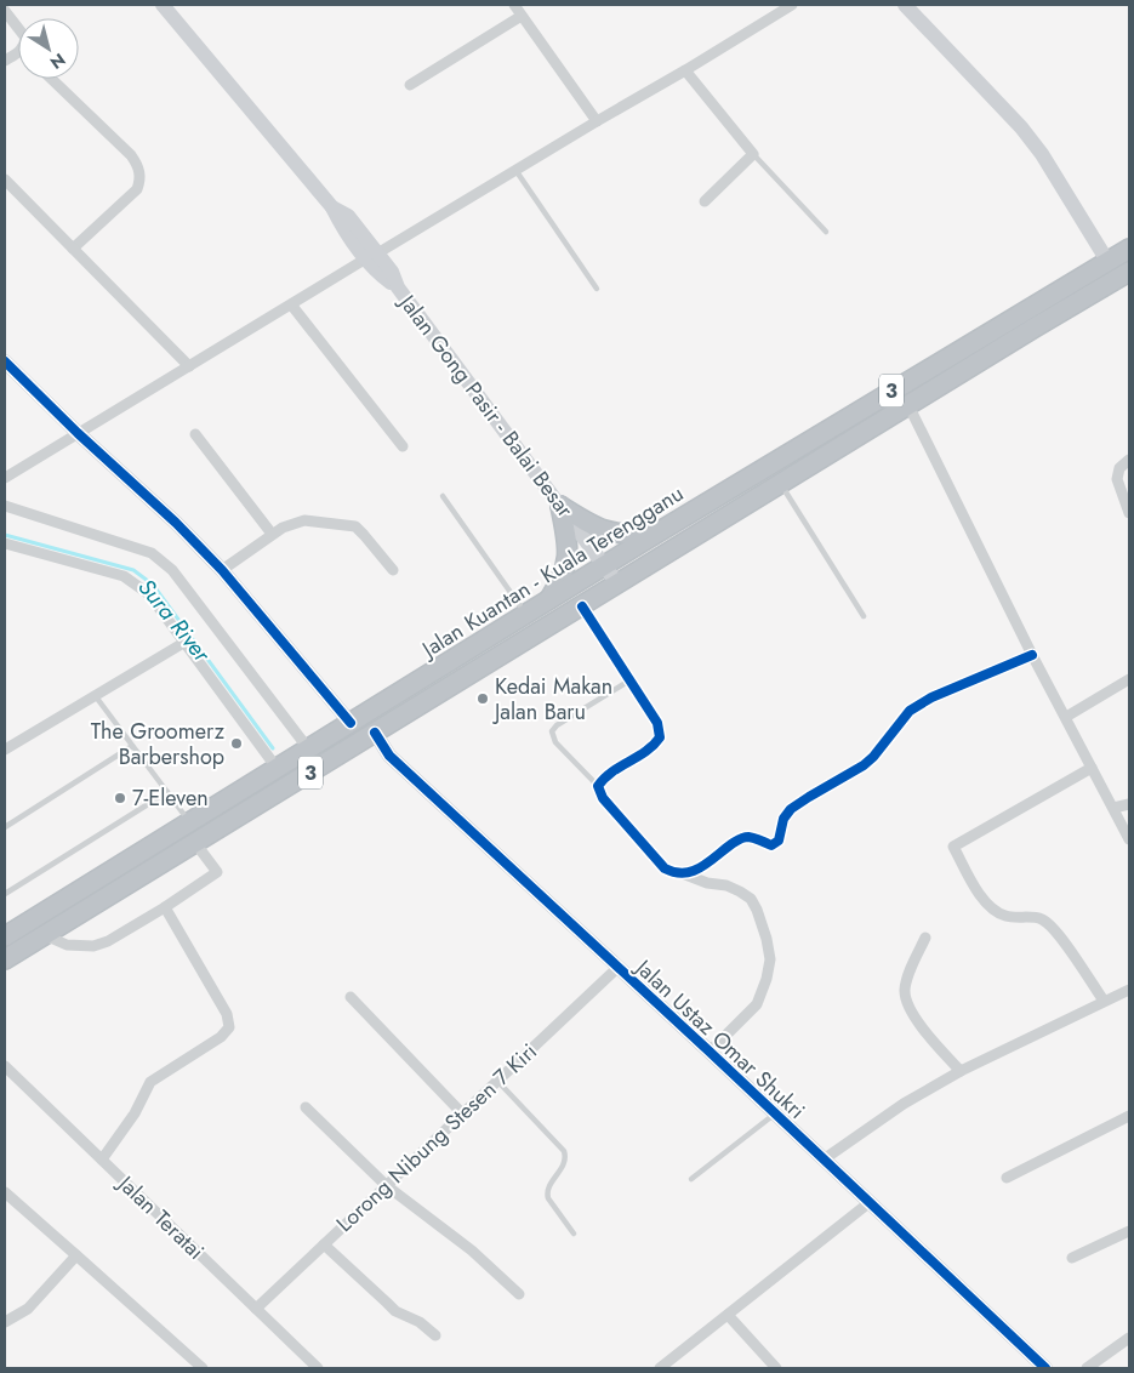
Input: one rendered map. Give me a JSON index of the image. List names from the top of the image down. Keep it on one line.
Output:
{"streets":{"highway":["3","Jalan Kuantan - Kuala Terengganu"],"street":["Jalan Gong Pasir - Balai Besar","Jalan Ustaz Omar Shukri","Lorong Nibung Stesen 7 Kiri","Jalan Teratai"]},"crossings":[["Jalan Gong Pasir - Balai Besar","Jalan Kuantan - Kuala Terengganu"],["Jalan Kuantan - Kuala Terengganu","Jalan Ustaz Omar Shukri"],["Jalan Ustaz Omar Shukri","Lorong Nibung Stesen 7 Kiri"],["Lorong Nibung Stesen 7 Kiri","Jalan Teratai"]],"water":["Sura River"],"places":["Kedai Makan Jalan Baru","The Groomerz Barbershop","7-Eleven"],"north":"bottom right"}
